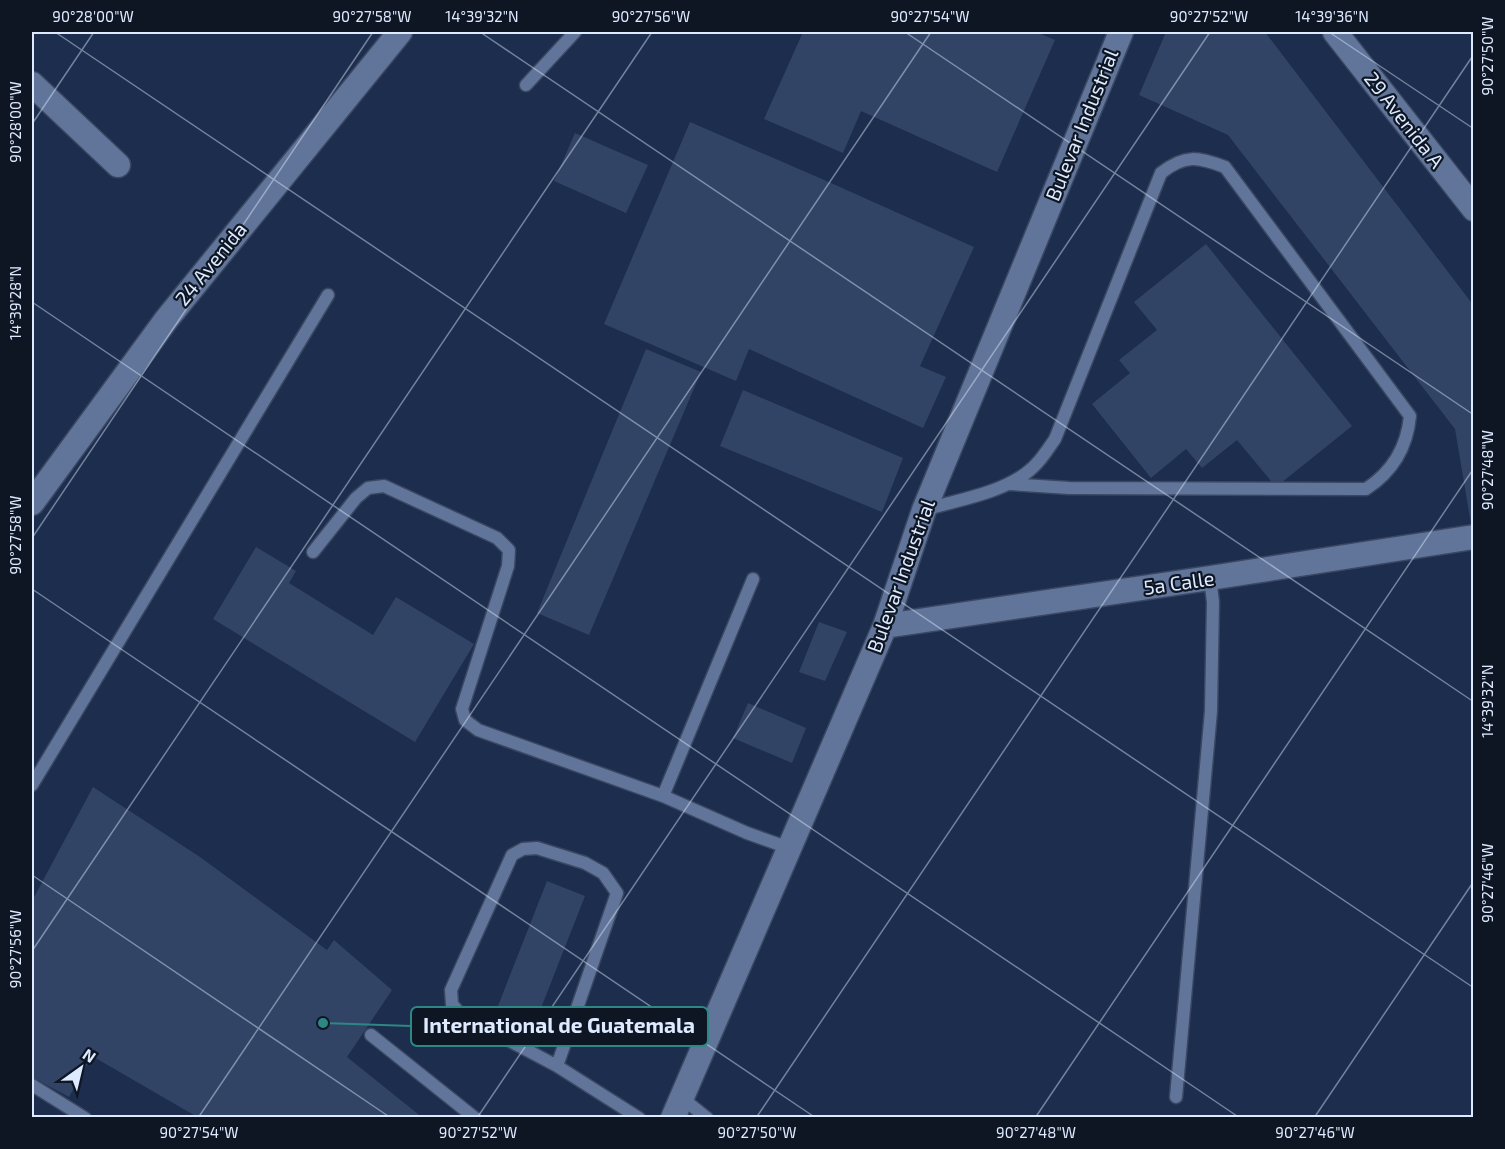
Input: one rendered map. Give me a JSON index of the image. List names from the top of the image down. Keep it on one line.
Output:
{"streets":{"street":["29 Avenida A","Bulevar Industrial","24 Avenida","5a Calle"]},"crossings":[["Bulevar Industrial","5a Calle"]],"places":["International de Guatemala"],"north":"top right","coordinates":["90°28'00\"W","90°27'58\"W","14°39'32\"N","90°27'56\"W","90°27'54\"W","90°27'52\"W","14°39'36\"N","90°27'50\"W","14°39'28\"N","90°27'48\"W","90°27'46\"W"]}
